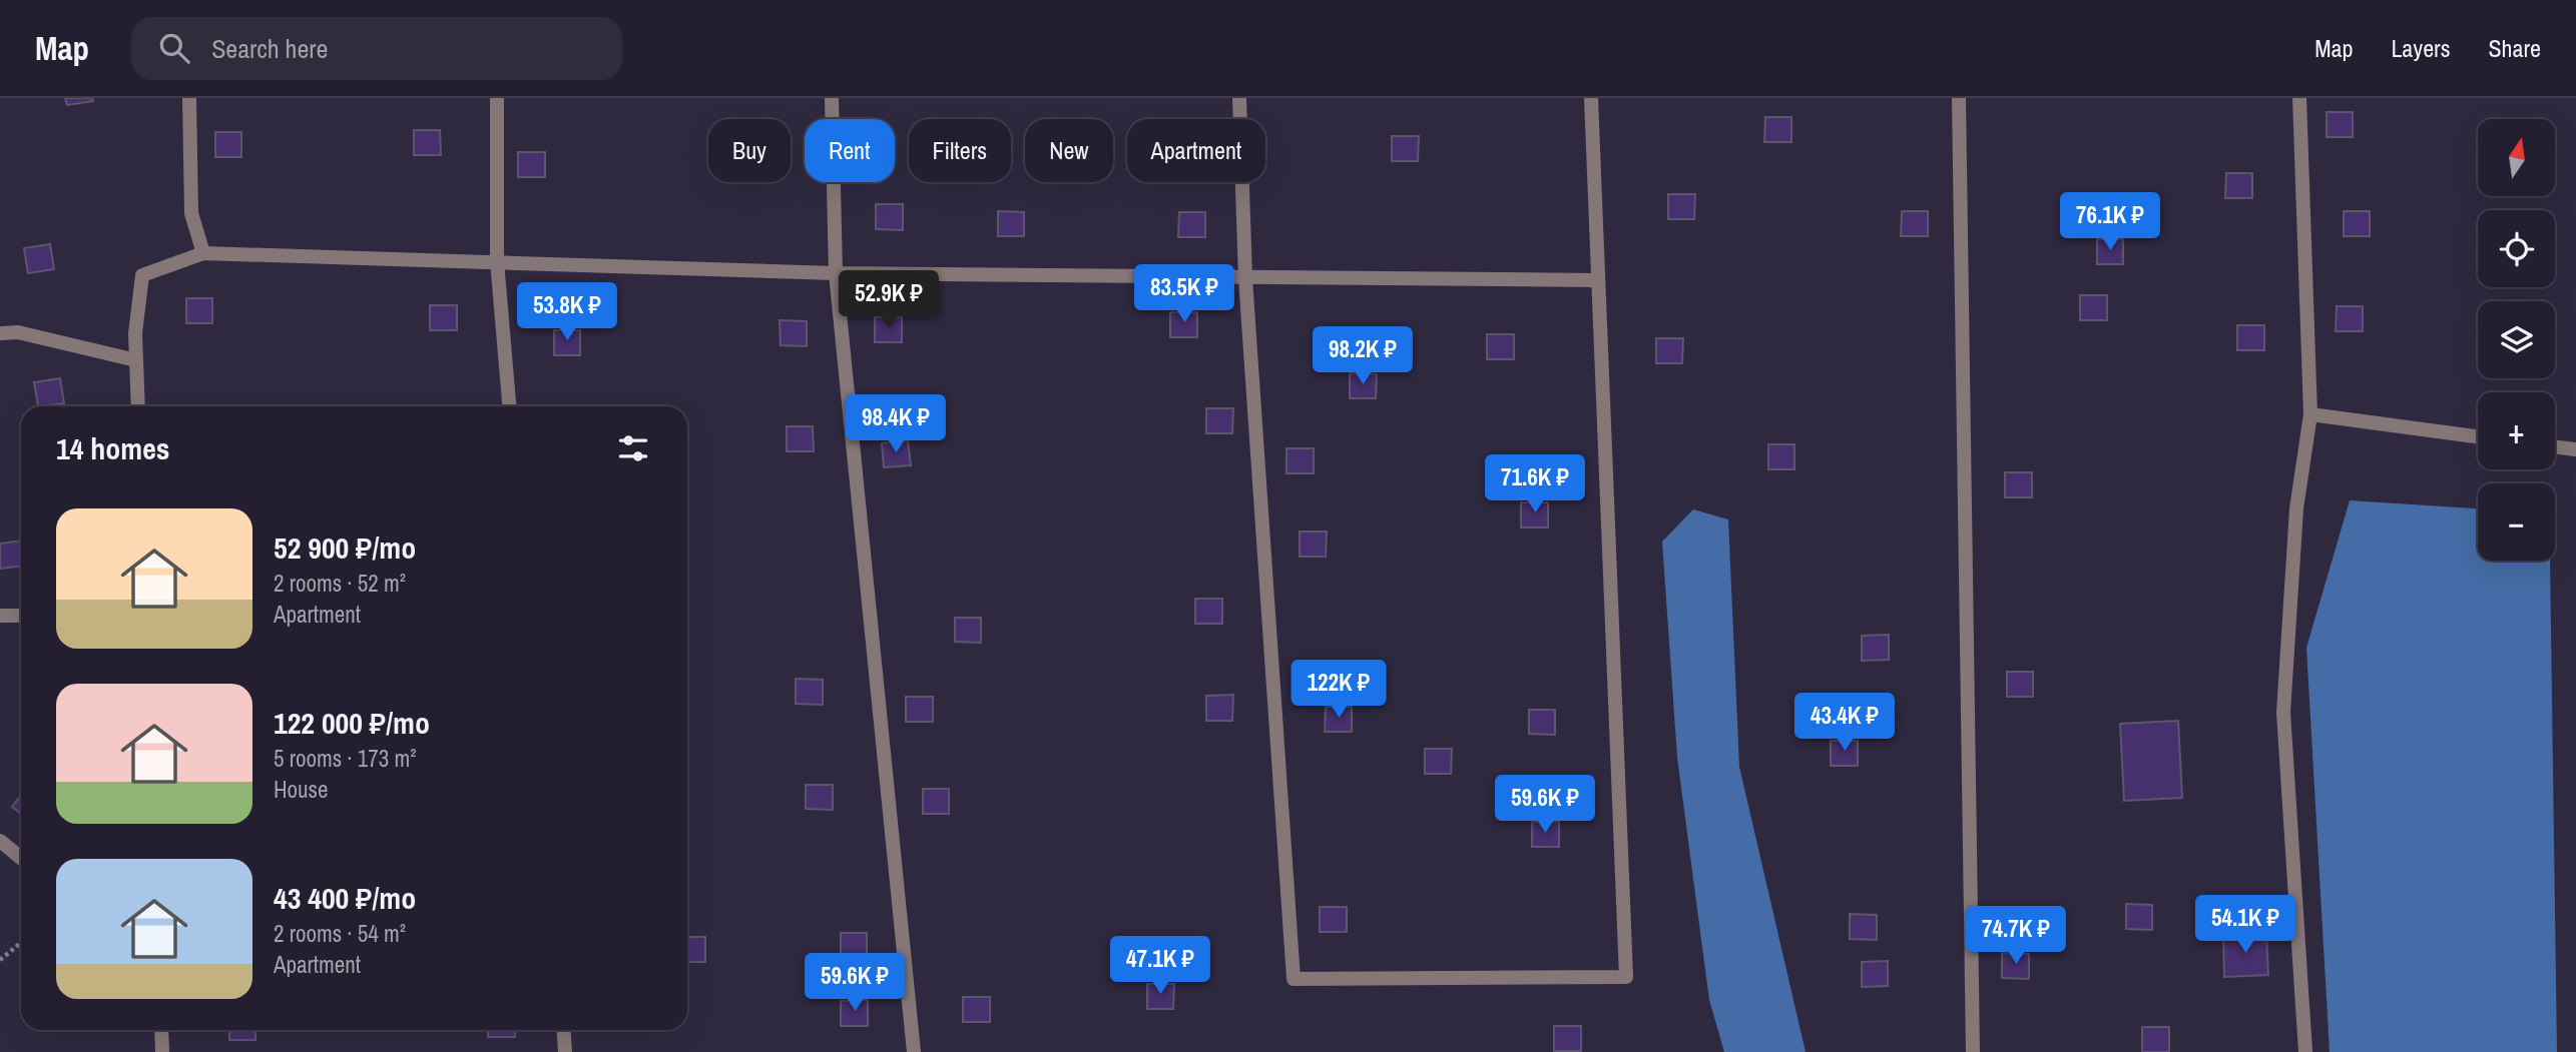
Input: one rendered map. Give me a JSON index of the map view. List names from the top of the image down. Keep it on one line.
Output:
{"north":"top","page":{"header":"Map","search":"Search here","nav":["Map","Layers","Share"],"map_buttons":["+","−"],"chip":["Buy","Rent","Filters","New","Apartment"],"price":["76.1K ₽","83.5K ₽","52.9K ₽","53.8K ₽","98.2K ₽","98.4K ₽","71.6K ₽","122K ₽","43.4K ₽","59.6K ₽","54.1K ₽","74.7K ₽","47.1K ₽","59.6K ₽"],"heading":"14 homes","list":[{"name":"52 900 ₽/mo","note":"2 rooms · 52 m² · Apartment"},{"name":"122 000 ₽/mo","note":"5 rooms · 173 m² · House"},{"name":"43 400 ₽/mo","note":"2 rooms · 54 m² · Apartment"}]}}
